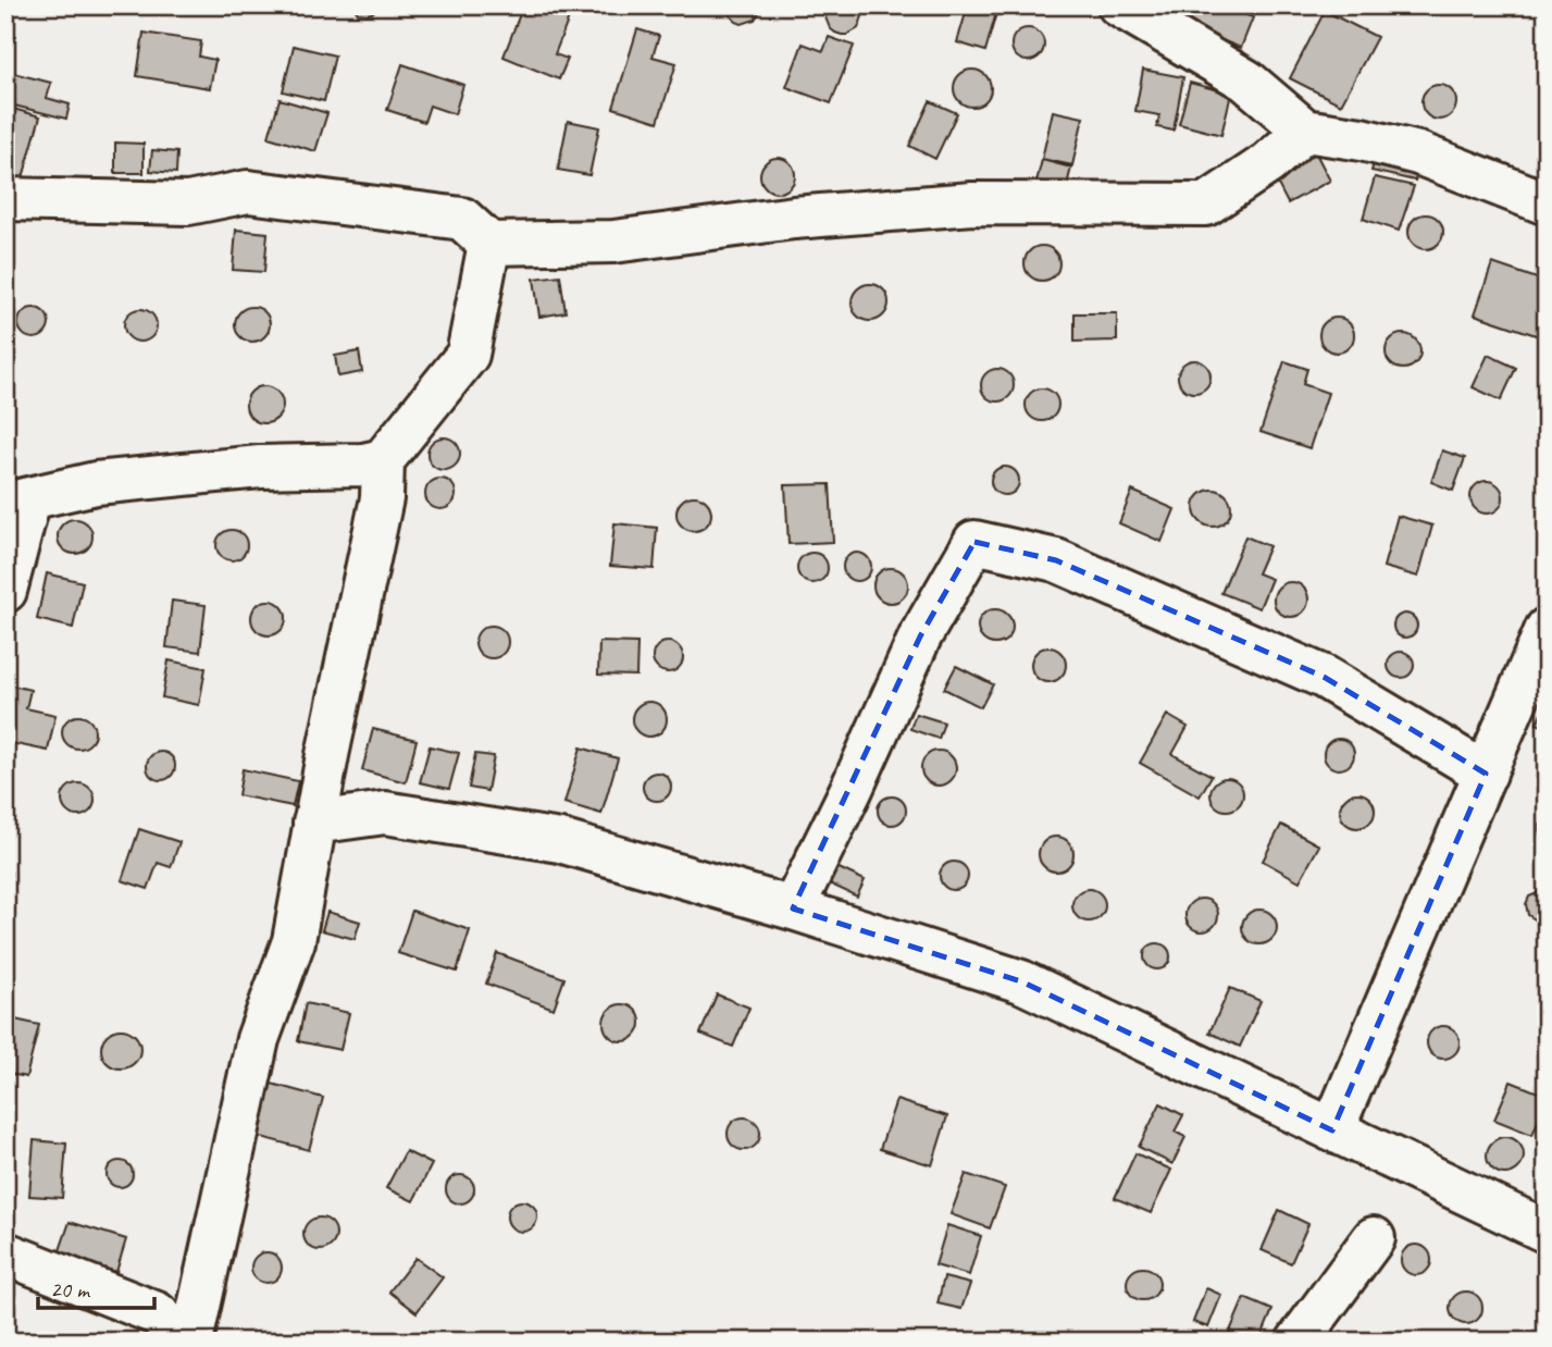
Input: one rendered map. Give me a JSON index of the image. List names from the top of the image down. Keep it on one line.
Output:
{"scale_bar":"20 m"}
